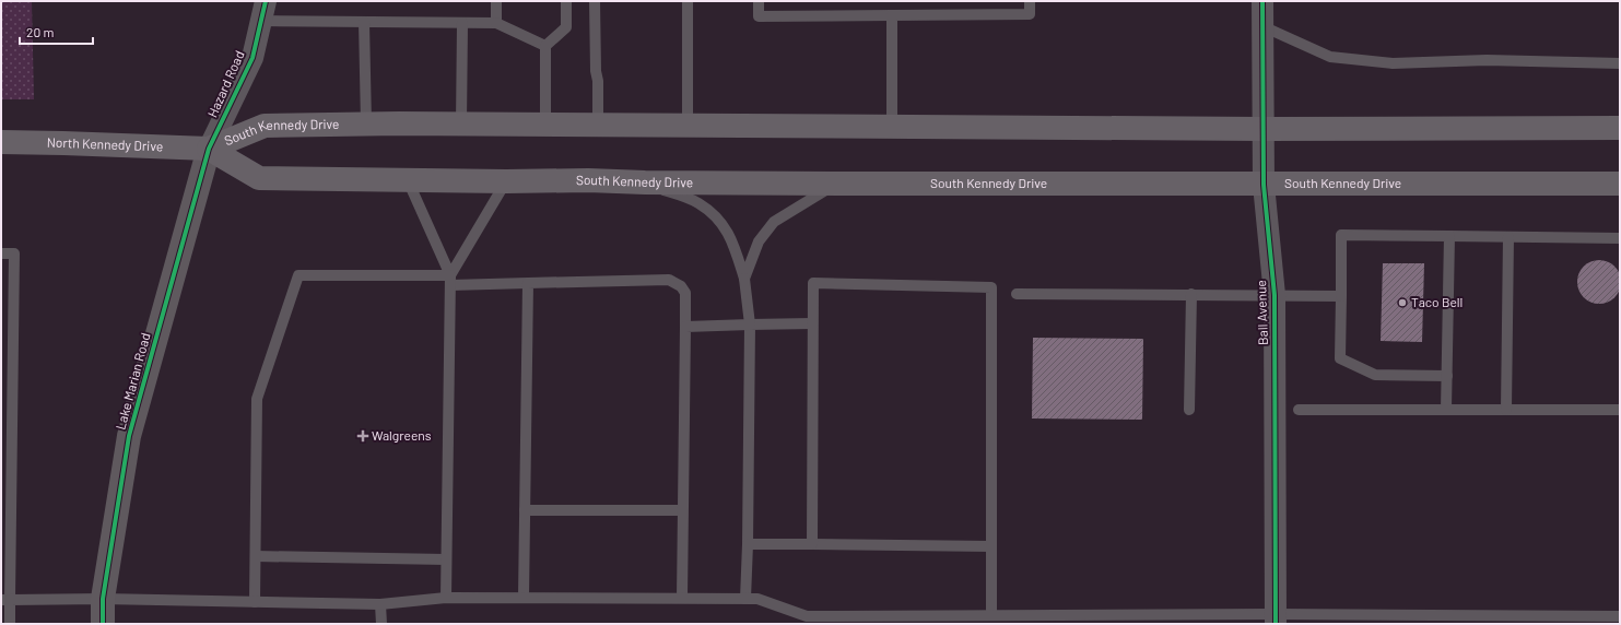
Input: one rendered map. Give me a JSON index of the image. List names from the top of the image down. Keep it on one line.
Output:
{"streets":{"main road":["South Kennedy Drive","North Kennedy Drive"],"street":["Hazard Road","Ball Avenue","Lake Marian Road"]},"crossings":[["Hazard Road","South Kennedy Drive"],["Hazard Road","North Kennedy Drive"],["Hazard Road","Lake Marian Road"],["South Kennedy Drive","North Kennedy Drive"],["South Kennedy Drive","Ball Avenue"],["South Kennedy Drive","Lake Marian Road"],["North Kennedy Drive","Lake Marian Road"]],"places":{"other":["Taco Bell"],"health":["Walgreens"]},"scale_bar":"20 m"}
